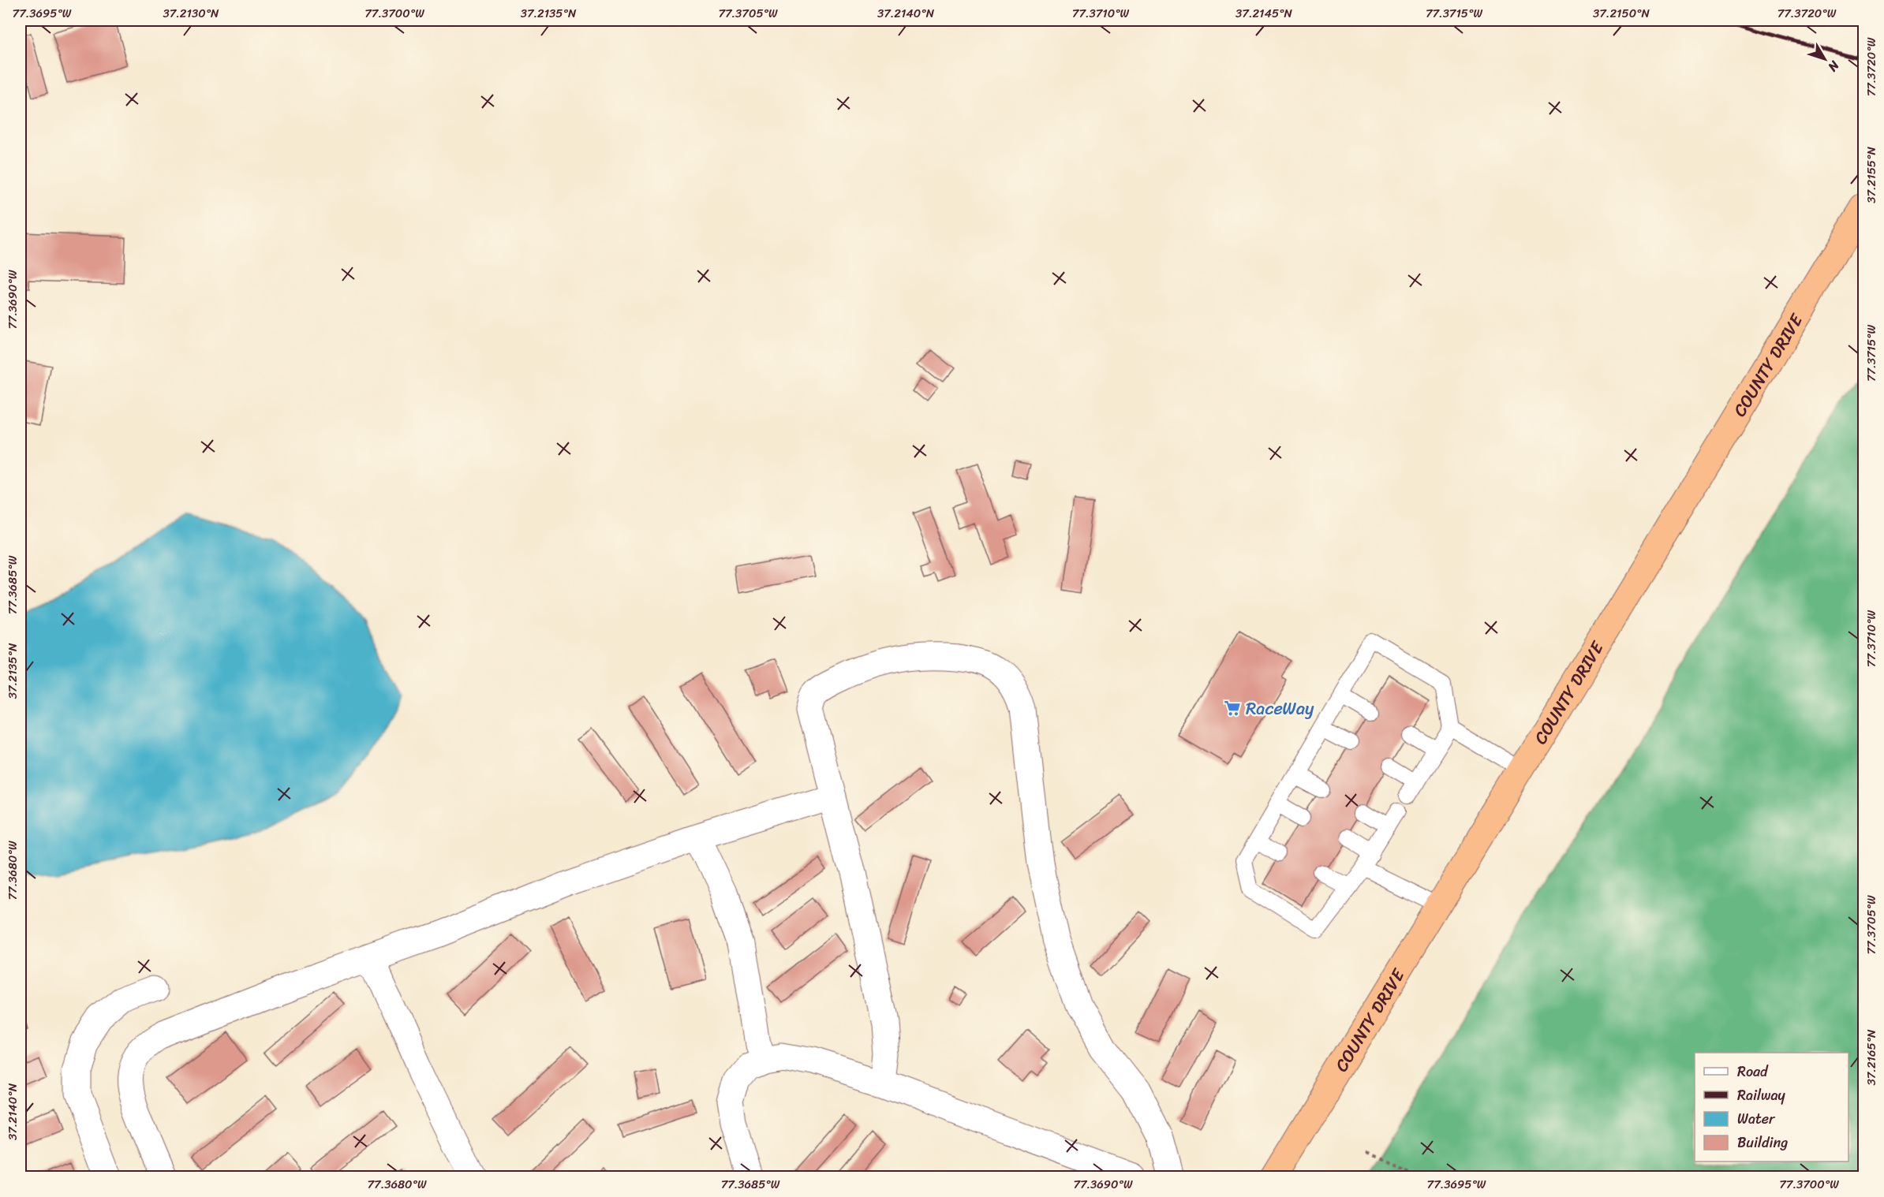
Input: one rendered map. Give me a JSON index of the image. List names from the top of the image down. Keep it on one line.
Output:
{"streets":{"highway":["COUNTY DRIVE"]},"places":{"supermarket":["RaceWay"]},"legend":["Road","Railway","Water","Building"],"north":"bottom right","coordinates":["77.3695°W","37.2130°N","77.3700°W","37.2135°N","77.3705°W","37.2140°N","77.3710°W","37.2145°N","77.3715°W","37.2150°N","77.3720°W","37.2155°N","77.3690°W","77.3685°W","77.3680°W","37.2165°N"]}
